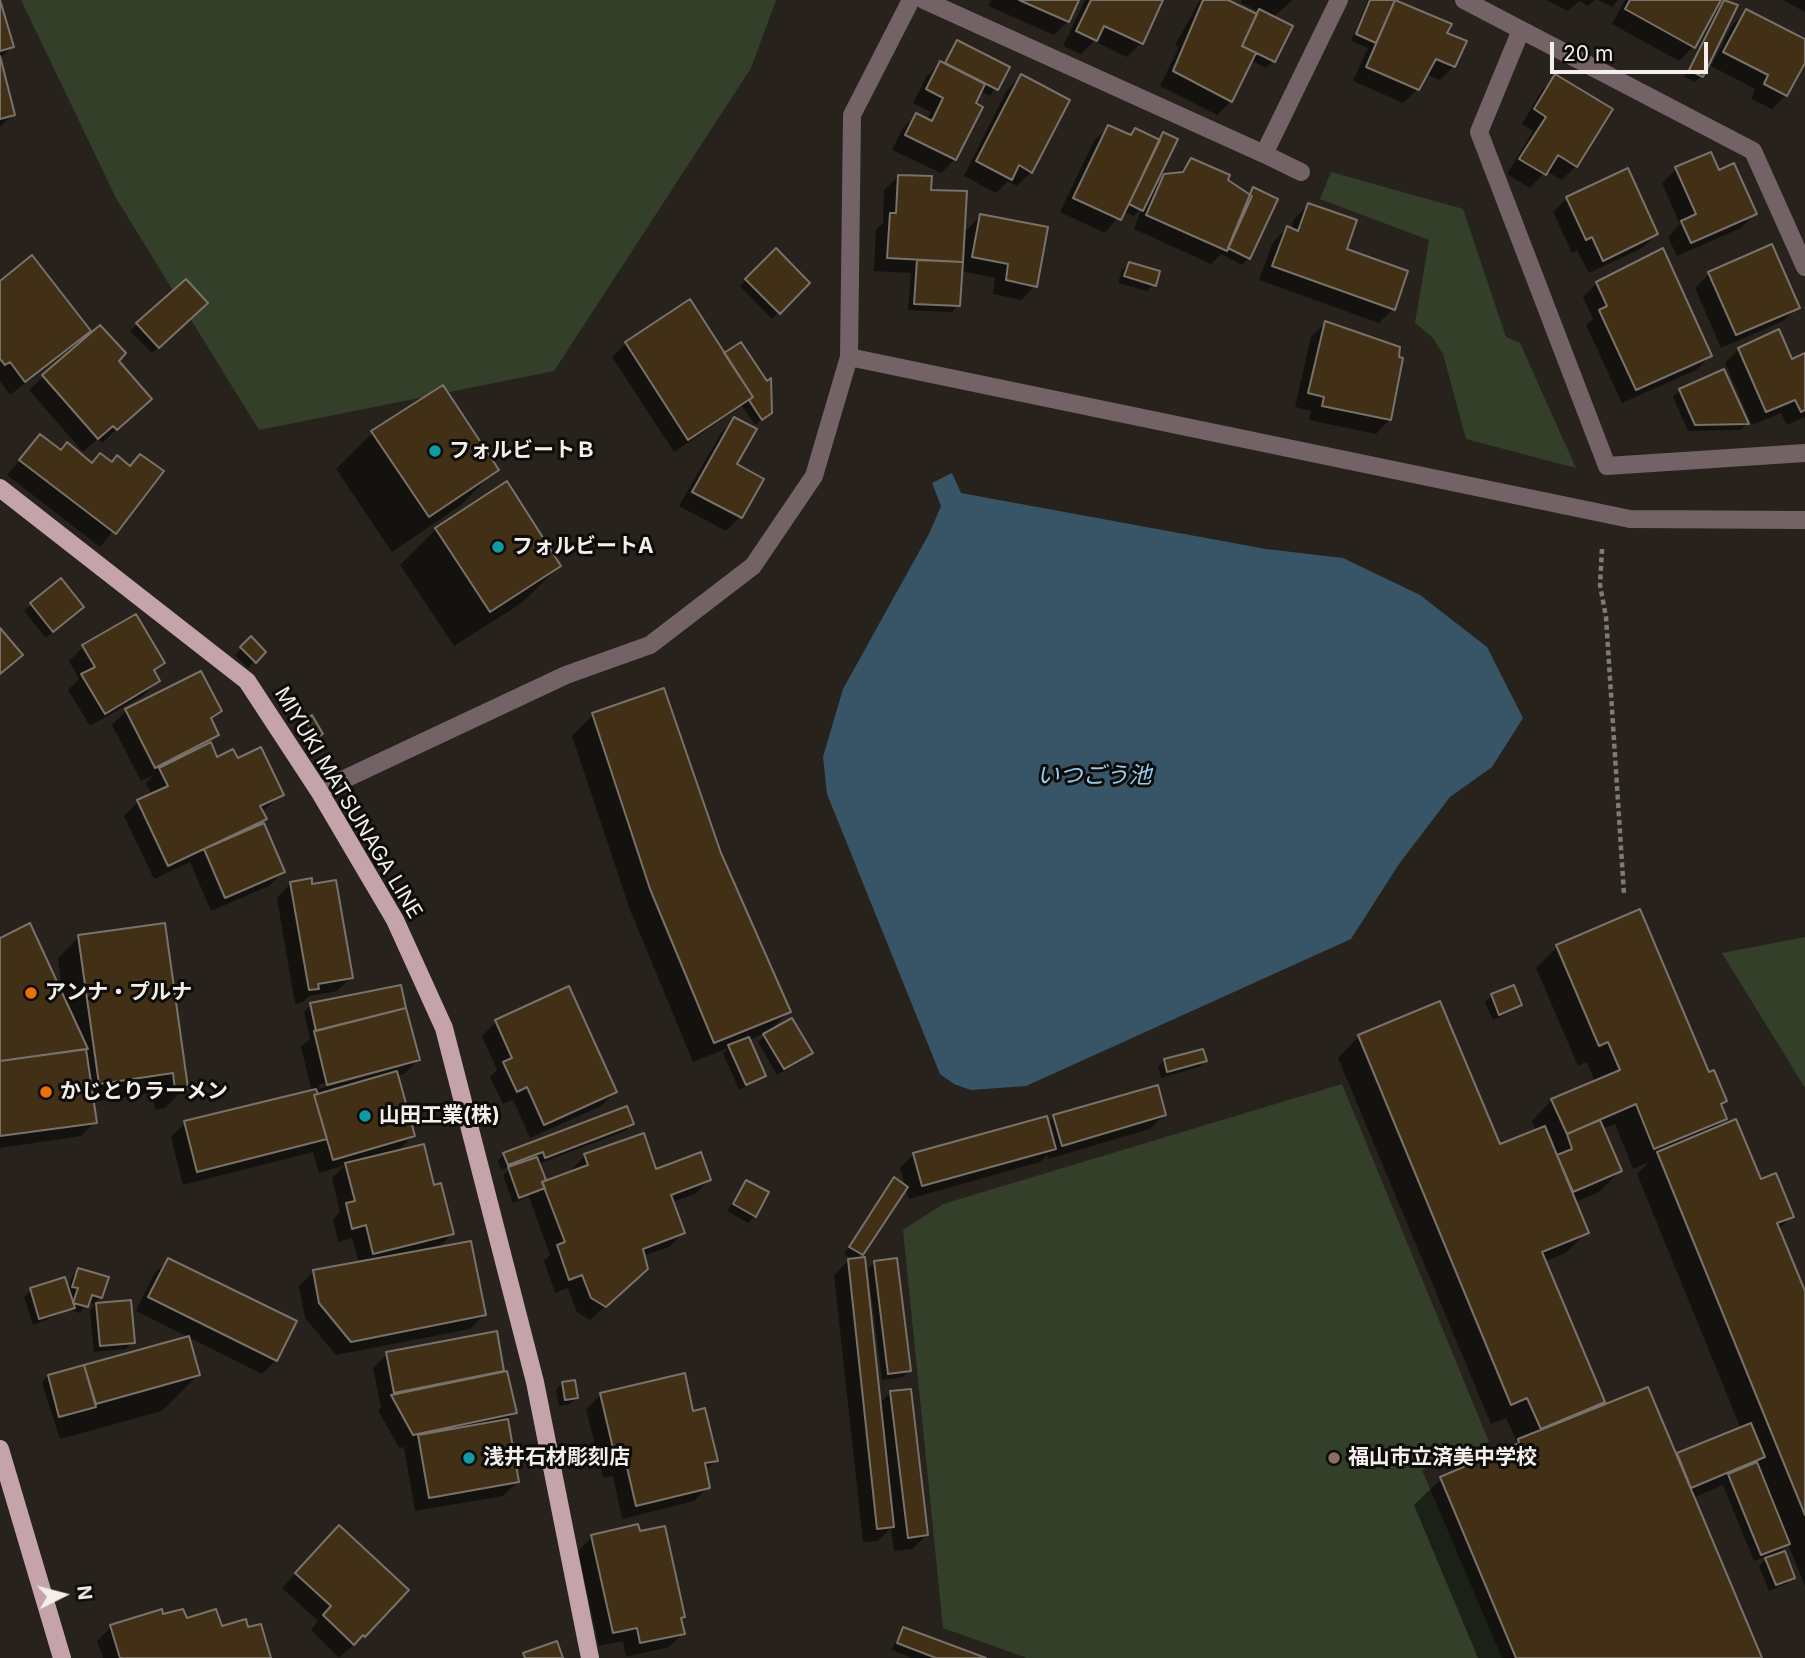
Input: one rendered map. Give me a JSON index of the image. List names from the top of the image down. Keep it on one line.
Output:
{"streets":{"main road":["MIYUKI MATSUNAGA LINE"]},"water":["いつごう池"],"places":["フォルビートＢ","フォルビートA","アンナ・プルナ","かじとりラーメン","山田工業(株)","浅井石材彫刻店","福山市立済美中学校"],"scale_bar":"20 m","north":"right"}
